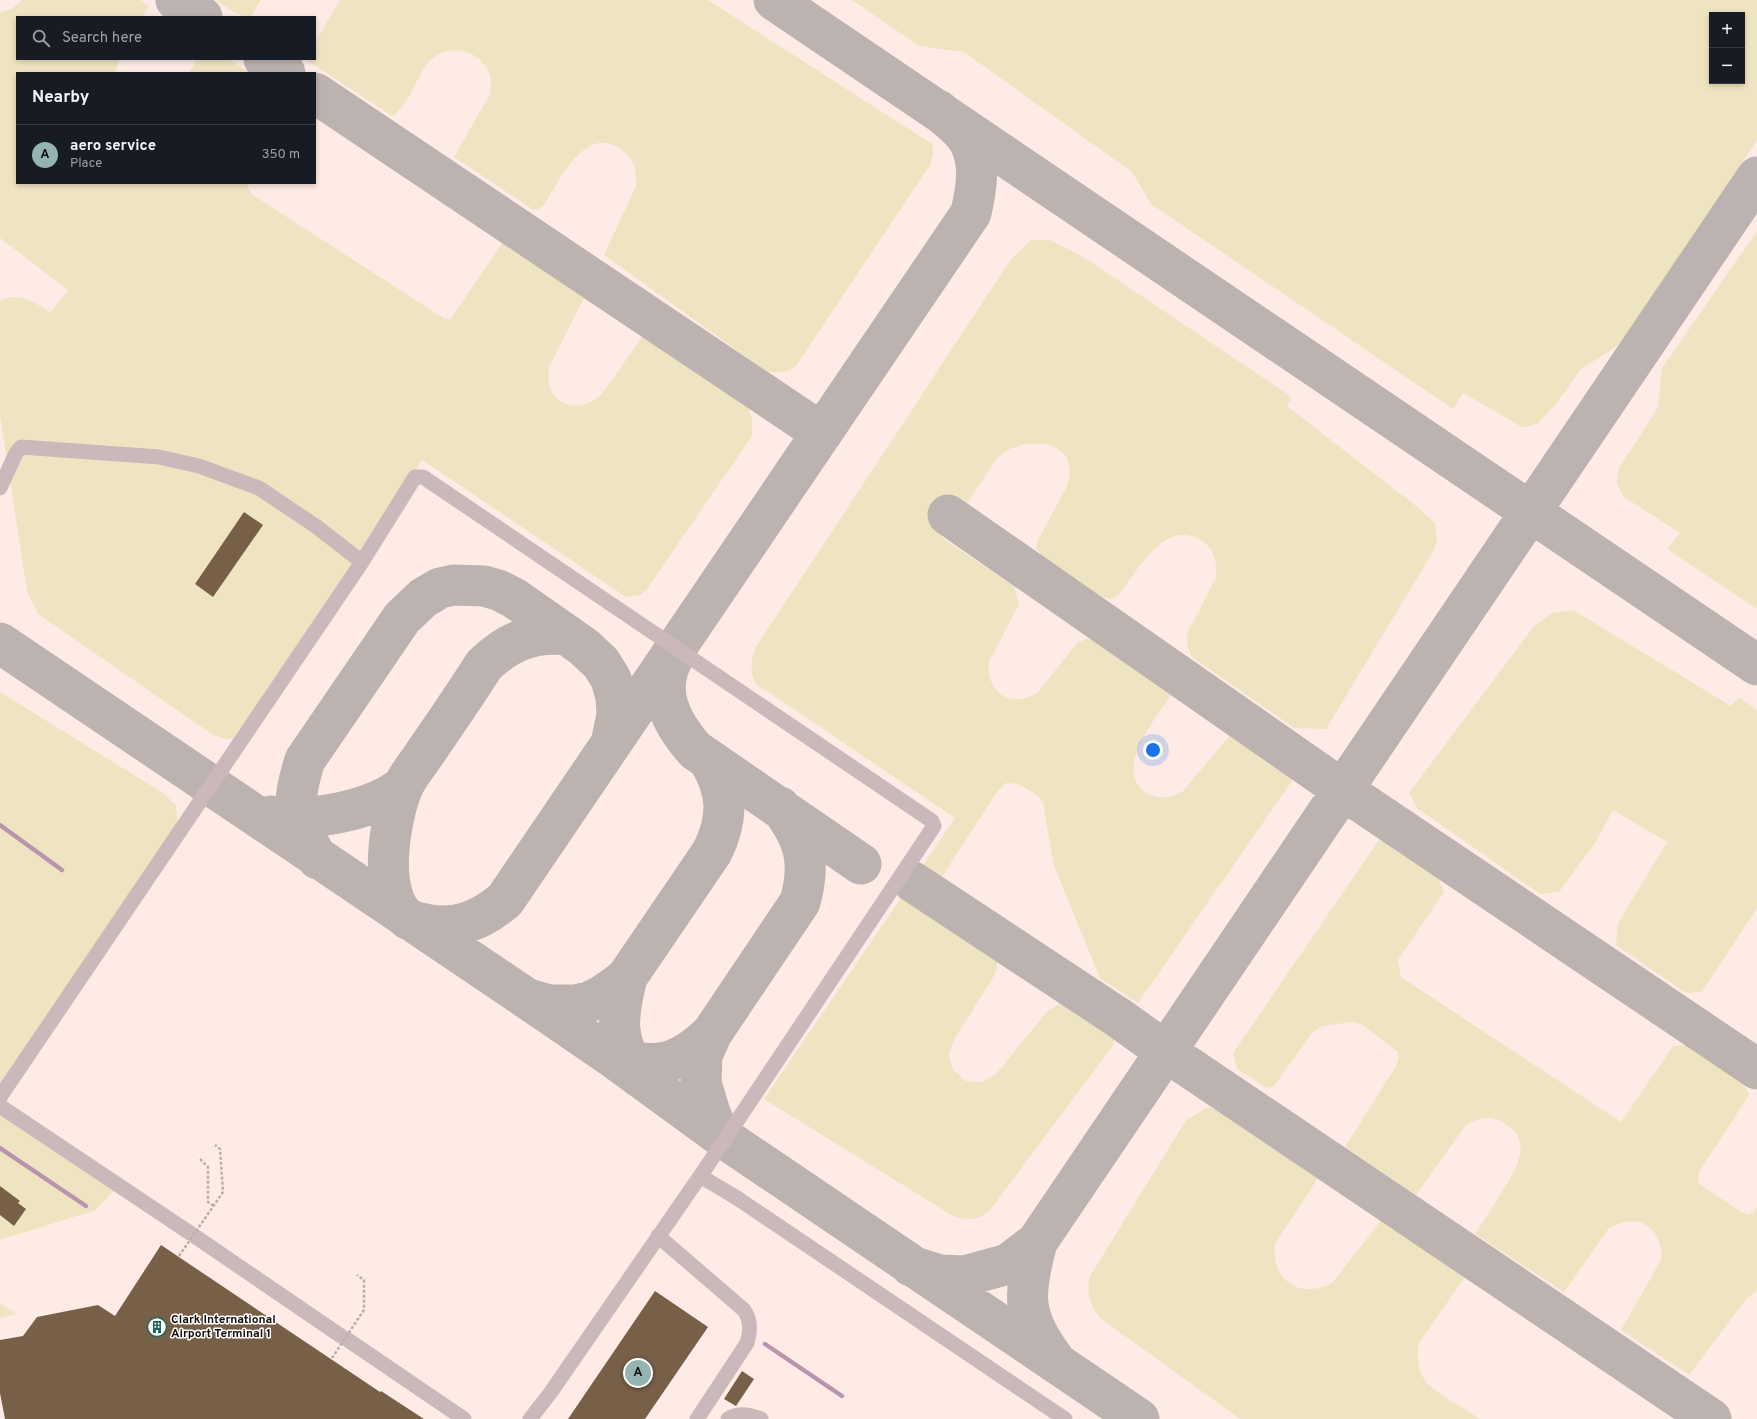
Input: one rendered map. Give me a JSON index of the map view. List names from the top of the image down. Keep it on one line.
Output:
{"places":{"building":["Clark International Airport Terminal 1"]},"page":{"map_buttons":["+","−"],"search":"Search here","heading":"Nearby","list":[{"mark":"A","name":"aero service","note":"Place","value":"350 m"}],"pins":"A"}}
